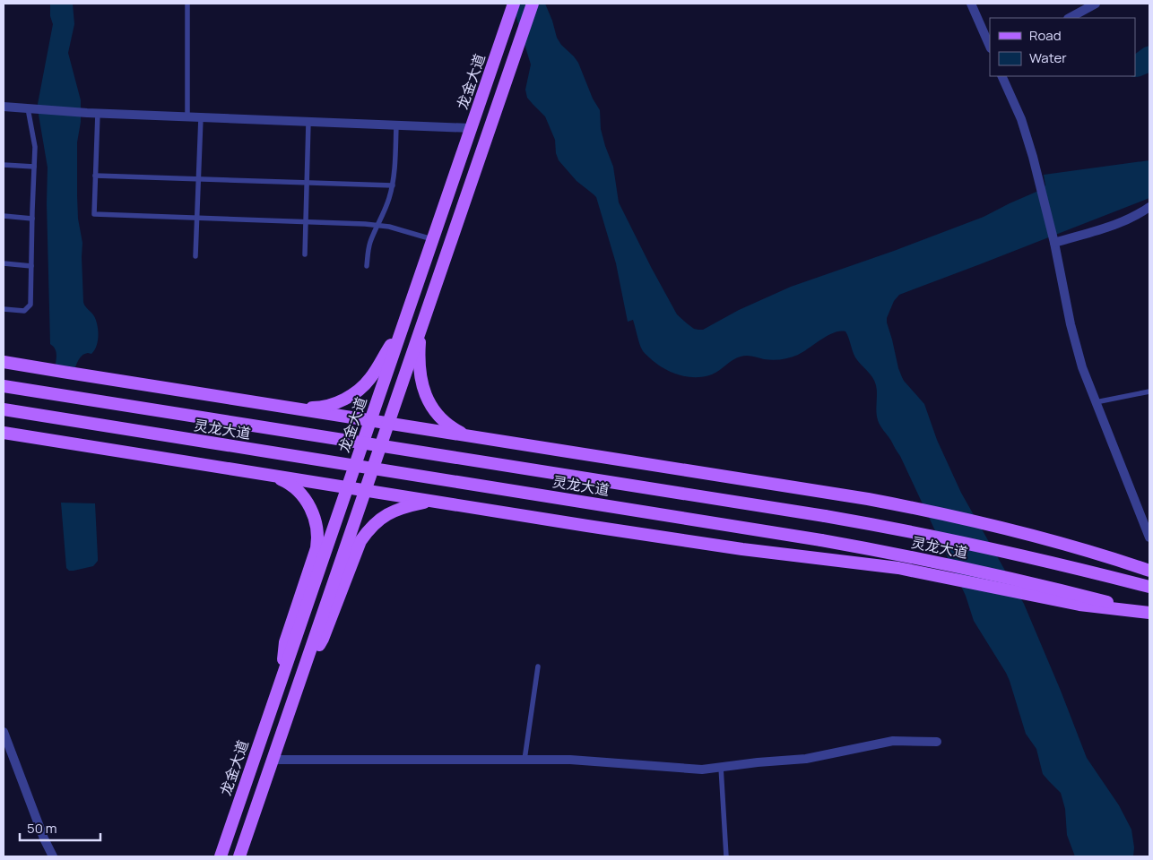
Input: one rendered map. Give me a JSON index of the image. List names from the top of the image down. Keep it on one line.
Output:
{"streets":{"main road":["龙金大道","灵龙大道"]},"legend":["Road","Water"],"scale_bar":"50 m"}
